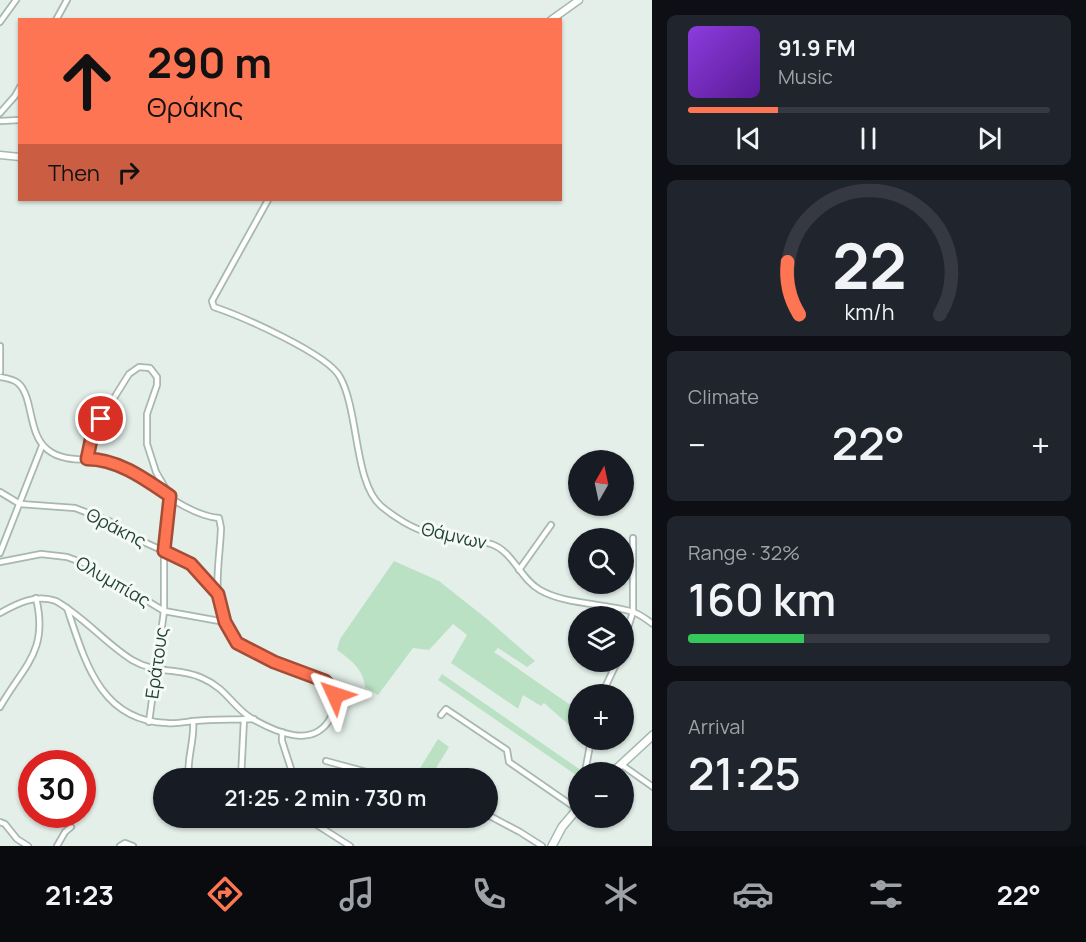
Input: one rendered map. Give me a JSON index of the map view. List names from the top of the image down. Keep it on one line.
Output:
{"streets":{"street":["Θράκης","Θάμνων","Ολυμπίας","Εράτους"]},"crossings":[["Θράκης","Εράτους"],["Ολυμπίας","Εράτους"]],"north":"top","page":{"turn":["290 m","Θράκης"],"song":["91.9 FM","Music"],"then":"Then","tile":["Climate",["Range · 32%","160 km"],["Arrival","21:25"]],"heat":["−","22°","+"],"map_buttons":["+","−"],"limit":"30","trip":"21:25 · 2 min · 730 m","tabs":["21:23","22°"],"gauge":["22","km/h"]}}
